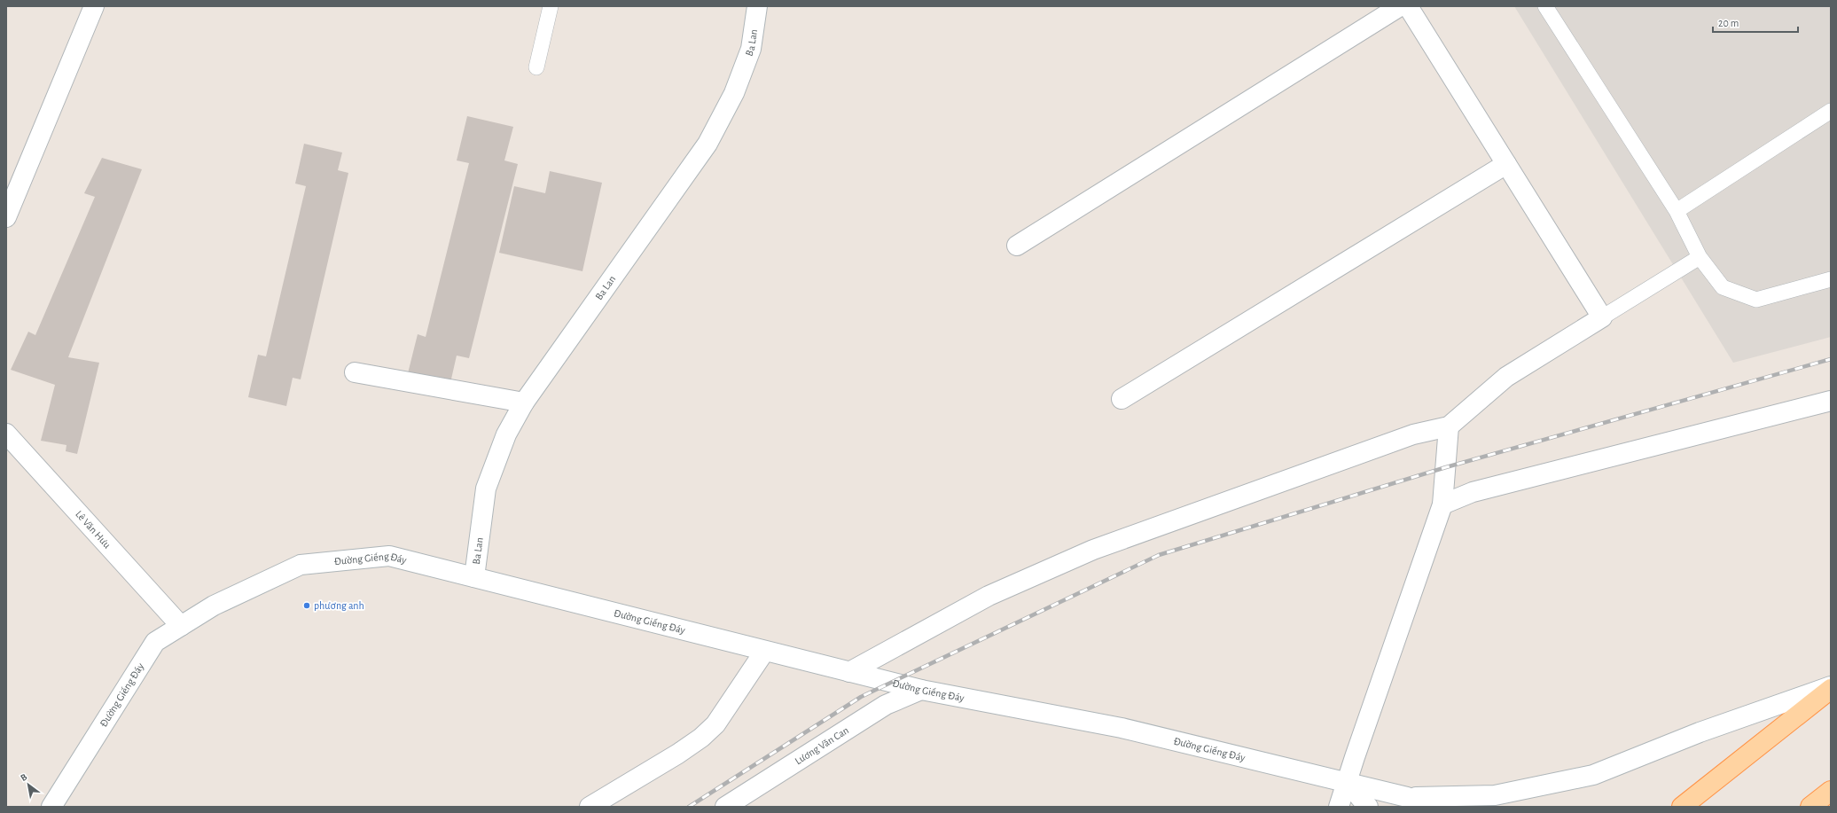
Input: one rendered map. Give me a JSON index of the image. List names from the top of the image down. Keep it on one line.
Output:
{"streets":{"street":["Ba Lan","Lê Văn Hưu","Đường Giếng Đáy","Lương Văn Can"]},"crossings":[["Ba Lan","Đường Giếng Đáy"],["Lê Văn Hưu","Đường Giếng Đáy"],["Đường Giếng Đáy","Lương Văn Can"]],"places":["phương anh"],"scale_bar":"20 m","north":"top left"}
